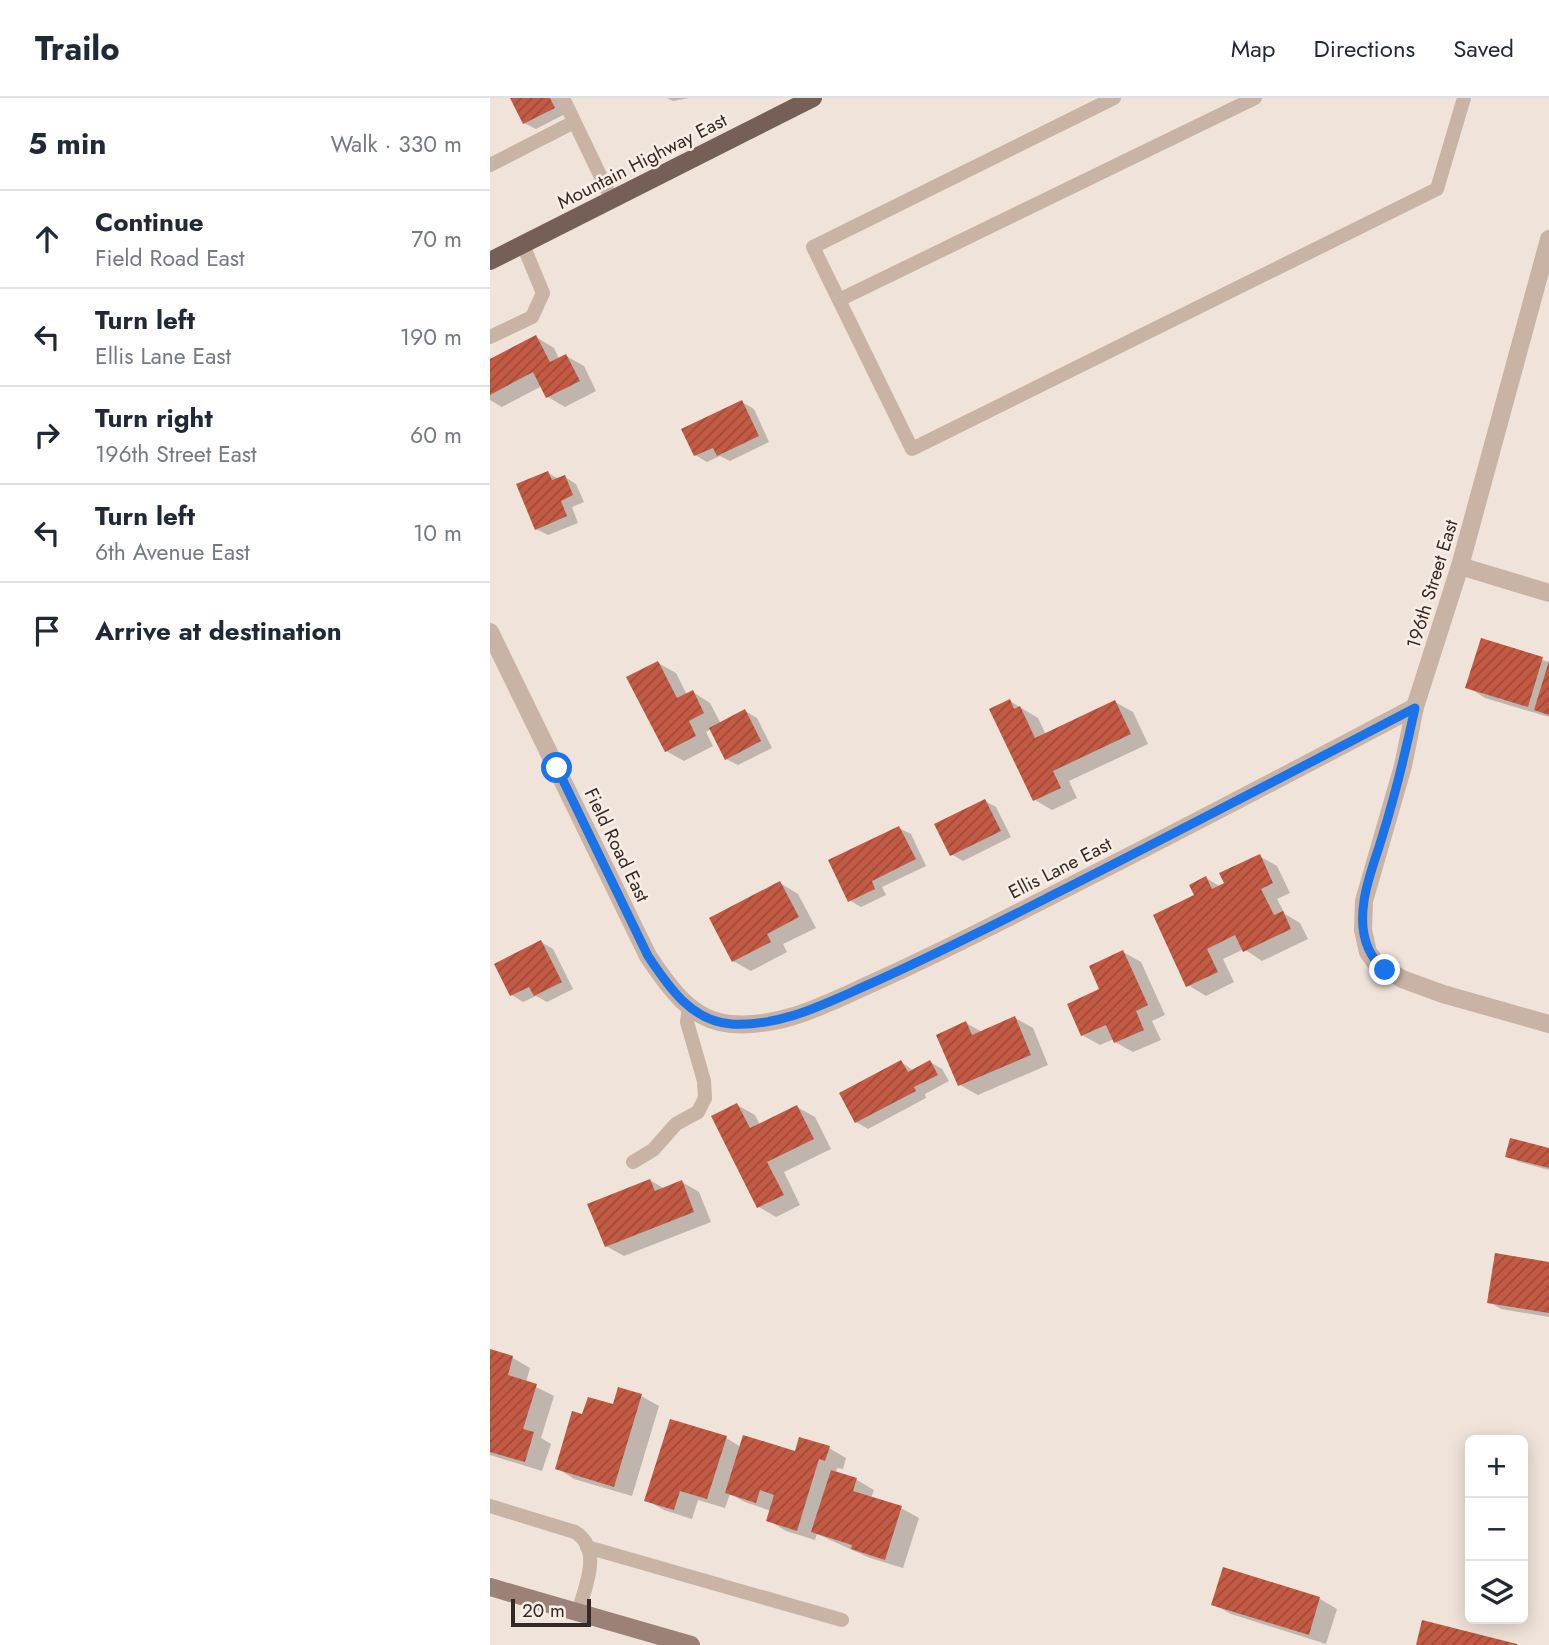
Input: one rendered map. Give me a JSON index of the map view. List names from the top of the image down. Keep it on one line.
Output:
{"streets":{"main road":["Mountain Highway East"],"street":["196th Street East","Field Road East","Ellis Lane East"]},"crossings":[["196th Street East","Ellis Lane East"],["Field Road East","Ellis Lane East"]],"scale_bar":"20 m","page":{"header":"Trailo","nav":["Map","Directions","Saved"],"heading":["5 min","Walk · 330 m"],"list":[["Continue","Field Road East","70 m"],["Turn left","Ellis Lane East","190 m"],["Turn right","196th Street East","60 m"],["Turn left","6th Avenue East","10 m"],"Arrive at destination"],"map_buttons":["+","−"],"scale":"20 m"}}
